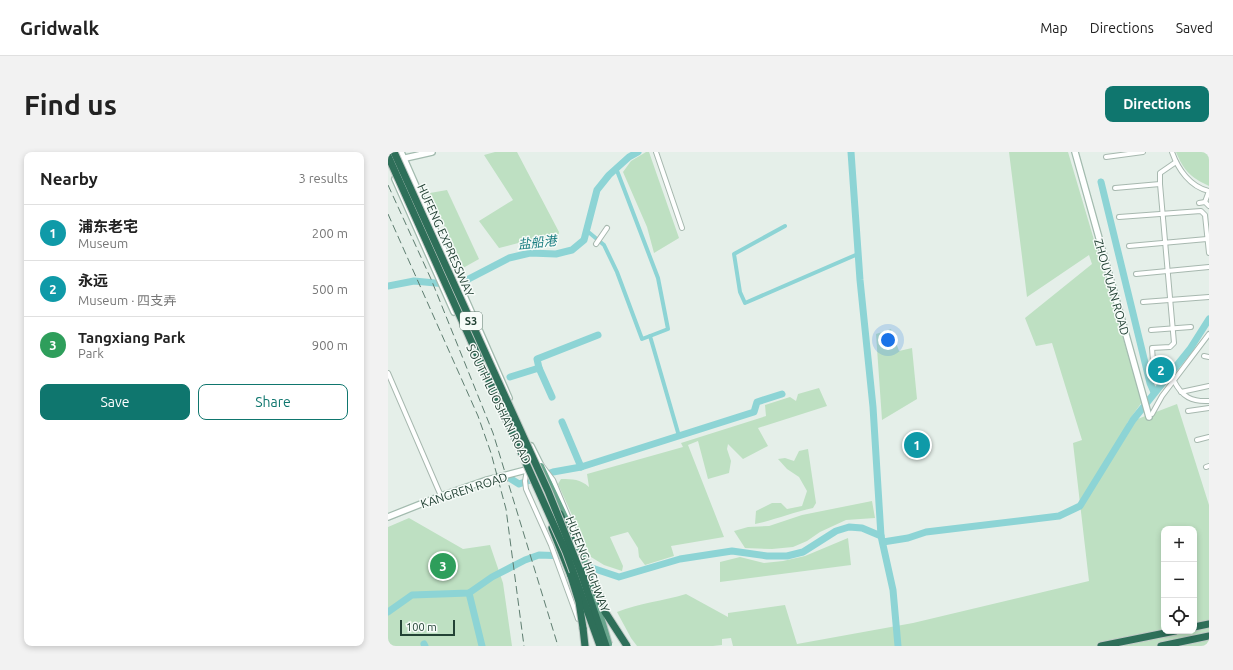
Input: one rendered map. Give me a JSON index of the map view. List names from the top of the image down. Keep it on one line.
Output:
{"streets":{"highway":["HUFENG EXPRESSWAY","S3","HUFENG HIGHWAY"],"main road":["ZHOUYUAN ROAD","SOUTH LUOSHAN ROAD","KANGREN ROAD"]},"crossings":[["HUFENG EXPRESSWAY","HUFENG HIGHWAY"],["SOUTH LUOSHAN ROAD","KANGREN ROAD"]],"water":["盐船港"],"scale_bar":"100 m","page":{"header":"Gridwalk","nav":["Map","Directions","Saved"],"buttons":["Directions",["Save","Share"]],"title":"Find us","heading":["Nearby","3 results"],"list":[{"mark":"1","name":"浦东老宅","note":"Museum","value":"200 m"},{"mark":"2","name":"永远","note":"Museum · 四支弄","value":"500 m"},{"mark":"3","name":"Tangxiang Park","note":"Park","value":"900 m"}],"pins":["2","1","3"],"map_buttons":["+","−"],"scale":"100 m"}}
